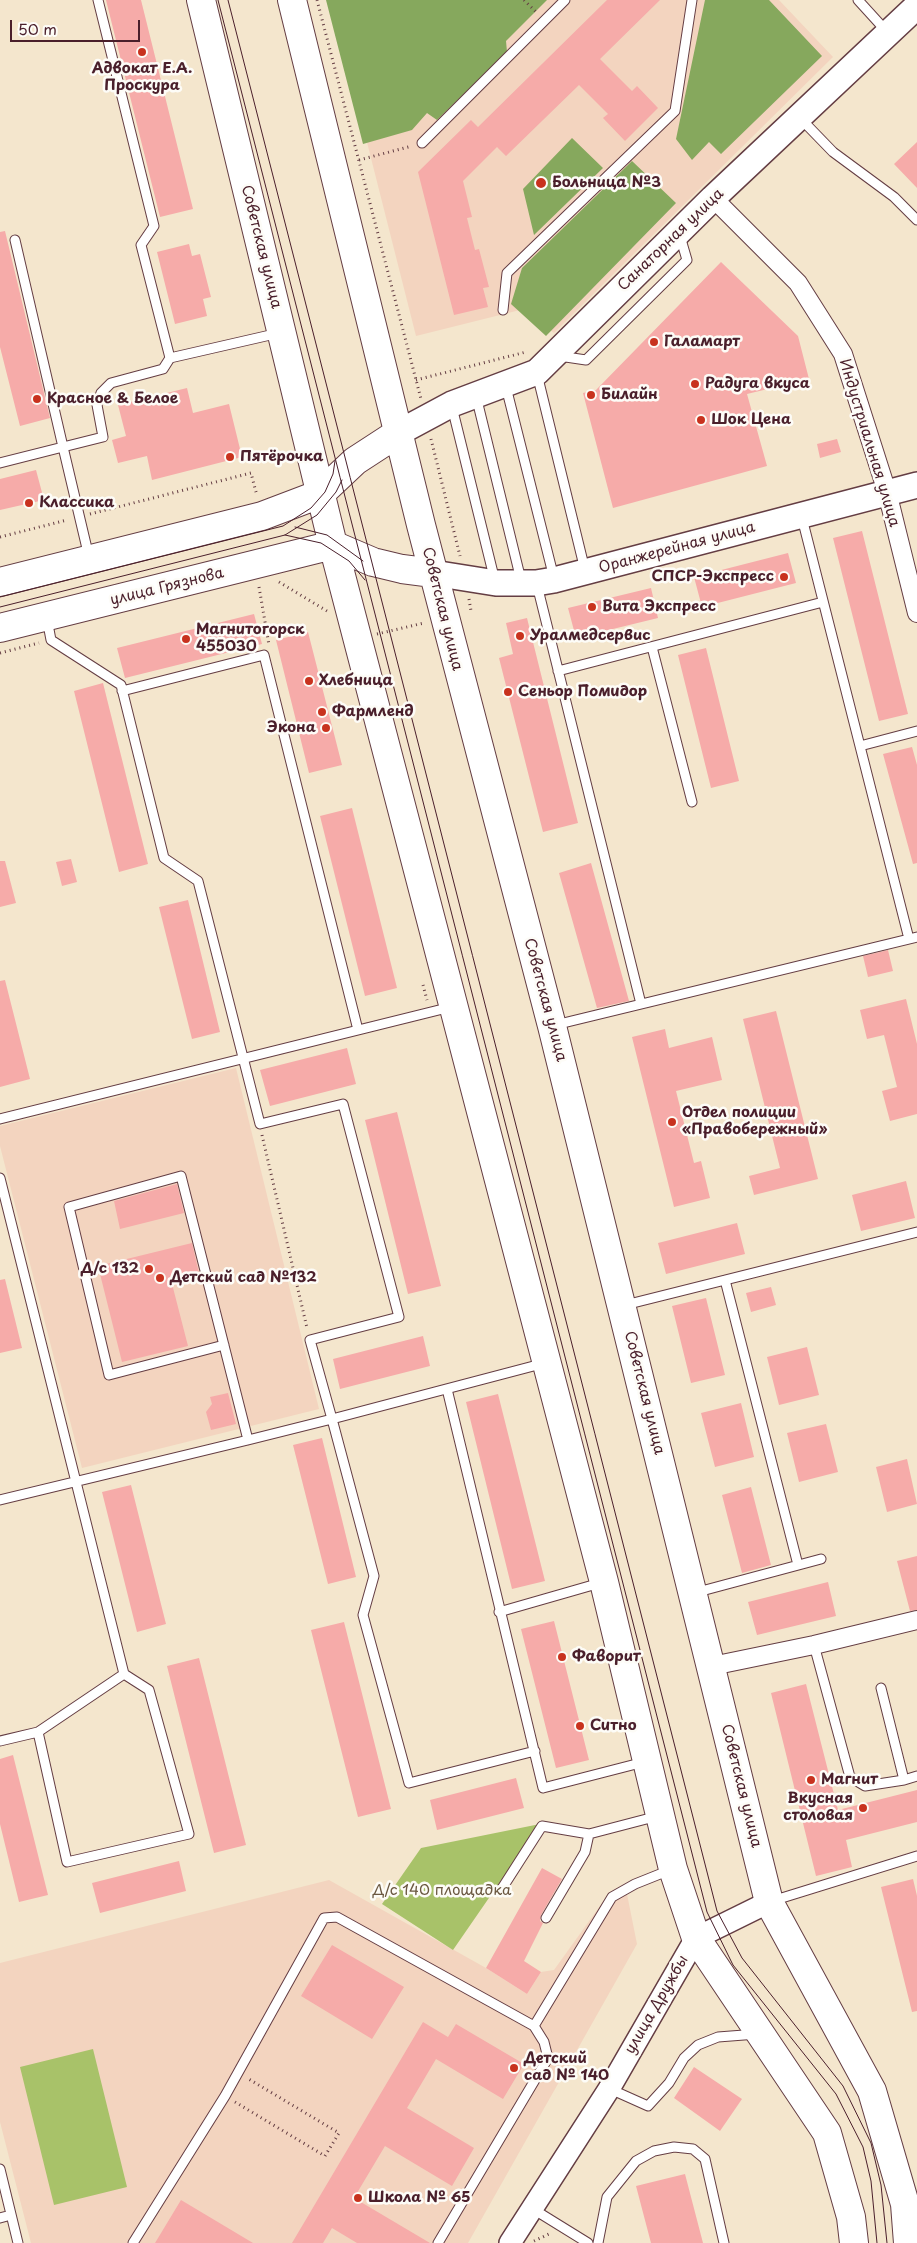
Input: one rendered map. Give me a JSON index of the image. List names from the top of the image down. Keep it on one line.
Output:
{"streets":{"main road":["Санаторная улица","Советская улица","Оранжерейная улица","улица Грязнова"],"street":["Индустриальная улица","улица Дружбы"]},"crossings":[["Санаторная улица","Советская улица"],["Санаторная улица","Индустриальная улица"],["Советская улица","Оранжерейная улица"],["Советская улица","улица Грязнова"],["Советская улица","улица Дружбы"],["Индустриальная улица","Оранжерейная улица"]],"parks":["Д/с 140 площадка"],"places":["Адвокат Е.А. Проскура","Больница №3","Галамарт","Радуга вкуса","Билайн","Красное & Белое","Шок Цена","Пятёрочка","Классика","СПСР-Экспресс","Вита Экспресс","Уралмедсервис","Магнитогорск 455030","Хлебница","Сеньор Помидор","Фармленд","Экона","Отдел полиции «Правобережный»","Д/с 132","Детский сад №132","Фаворит","Ситно","Магнит","Вкусная столовая","Детский сад № 140","Школа № 65"],"scale_bar":"50 m"}
